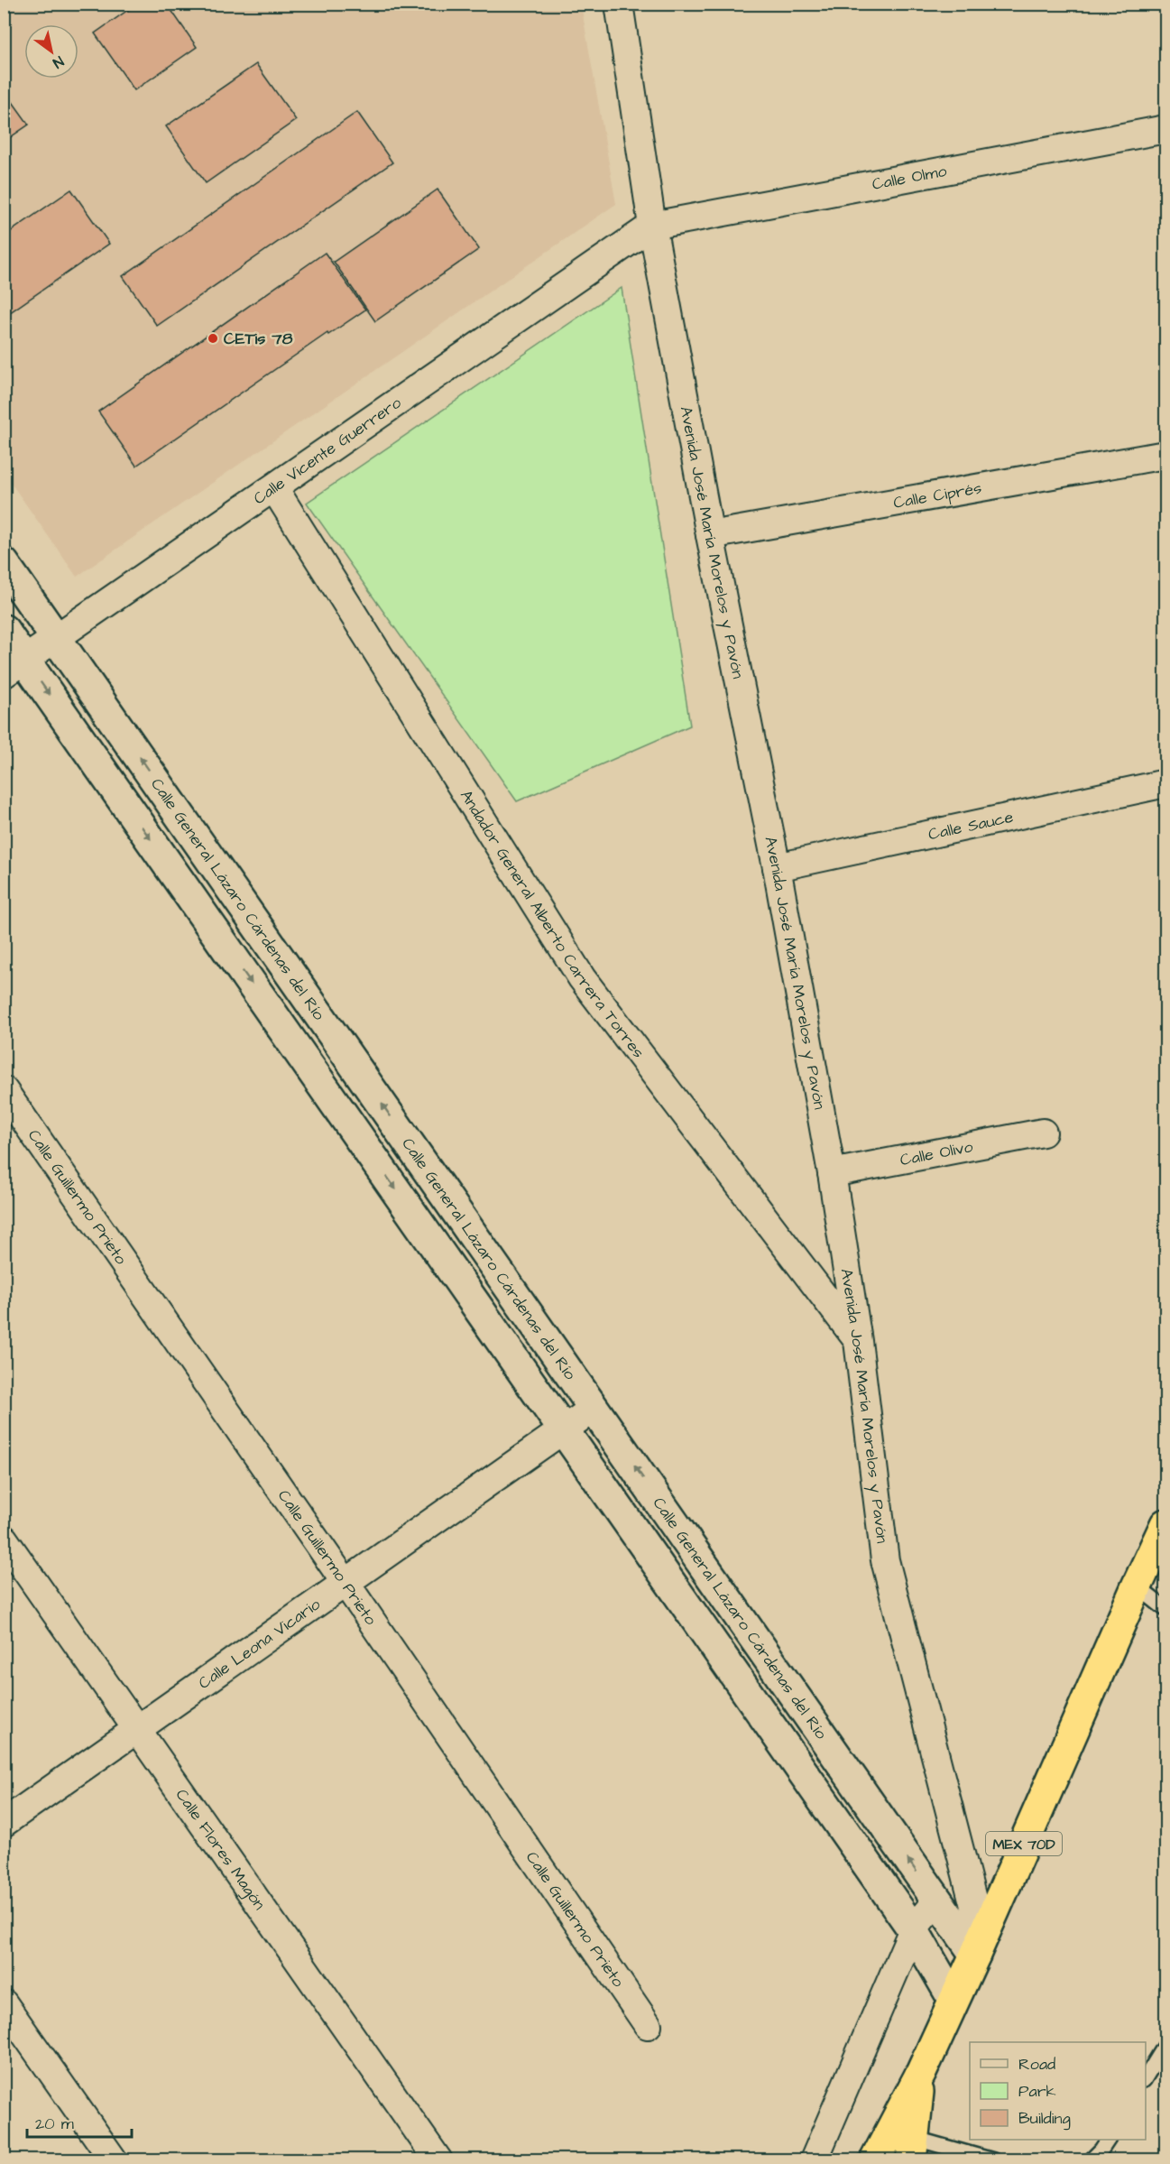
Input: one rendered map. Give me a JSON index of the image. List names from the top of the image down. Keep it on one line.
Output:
{"streets":{"highway":["MEX 70D"],"street":["Calle Olmo","Calle Vicente Guerrero","Calle Ciprés","Avenida José María Morelos y Pavón","Calle Sauce","Calle General Lázaro Cárdenas del Río","Andador General Alberto Carrera Torres","Calle Olivo","Calle Guillermo Prieto","Calle Leona Vicario","Calle Flores Magón"]},"crossings":[["Calle Olmo","Calle Vicente Guerrero"],["Calle Olmo","Avenida José María Morelos y Pavón"],["Calle Vicente Guerrero","Avenida José María Morelos y Pavón"],["Calle Vicente Guerrero","Calle General Lázaro Cárdenas del Río"],["Calle Vicente Guerrero","Andador General Alberto Carrera Torres"],["Calle Ciprés","Avenida José María Morelos y Pavón"],["Avenida José María Morelos y Pavón","Calle Sauce"],["Avenida José María Morelos y Pavón","Calle General Lázaro Cárdenas del Río"],["Avenida José María Morelos y Pavón","Andador General Alberto Carrera Torres"],["Avenida José María Morelos y Pavón","Calle Olivo"],["Avenida José María Morelos y Pavón","MEX 70D"],["Calle General Lázaro Cárdenas del Río","Calle Leona Vicario"],["Calle General Lázaro Cárdenas del Río","MEX 70D"],["Calle Guillermo Prieto","Calle Leona Vicario"],["Calle Leona Vicario","Calle Flores Magón"]],"places":["CETis 78"],"legend":["Road","Park","Building"],"scale_bar":"20 m","north":"bottom right"}
